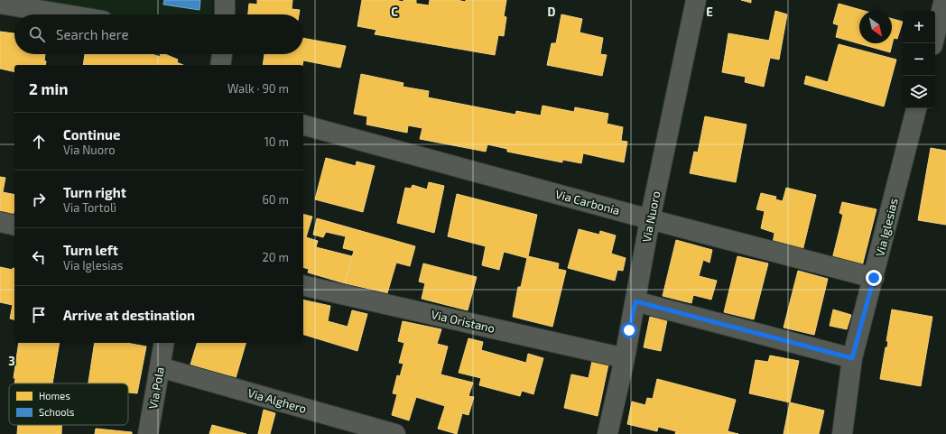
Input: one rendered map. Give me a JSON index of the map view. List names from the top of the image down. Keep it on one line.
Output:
{"streets":{"street":["Via Carbonia","Via Nuoro","Via Iglesias","Via Oristano","Via Pola","Via Alghero"]},"crossings":[["Via Carbonia","Via Nuoro"],["Via Carbonia","Via Iglesias"],["Via Nuoro","Via Oristano"],["Via Pola","Via Alghero"]],"legend":["Homes","Schools"],"north":"bottom right","page":{"map_buttons":["+","−"],"search":"Search here","heading":["2 min","Walk · 90 m"],"list":[["Continue","Via Nuoro","10 m"],["Turn right","Via Tortolì","60 m"],["Turn left","Via Iglesias","20 m"],"Arrive at destination"]},"grid":{"columns":["C","D","E"],"rows":["3"]}}
